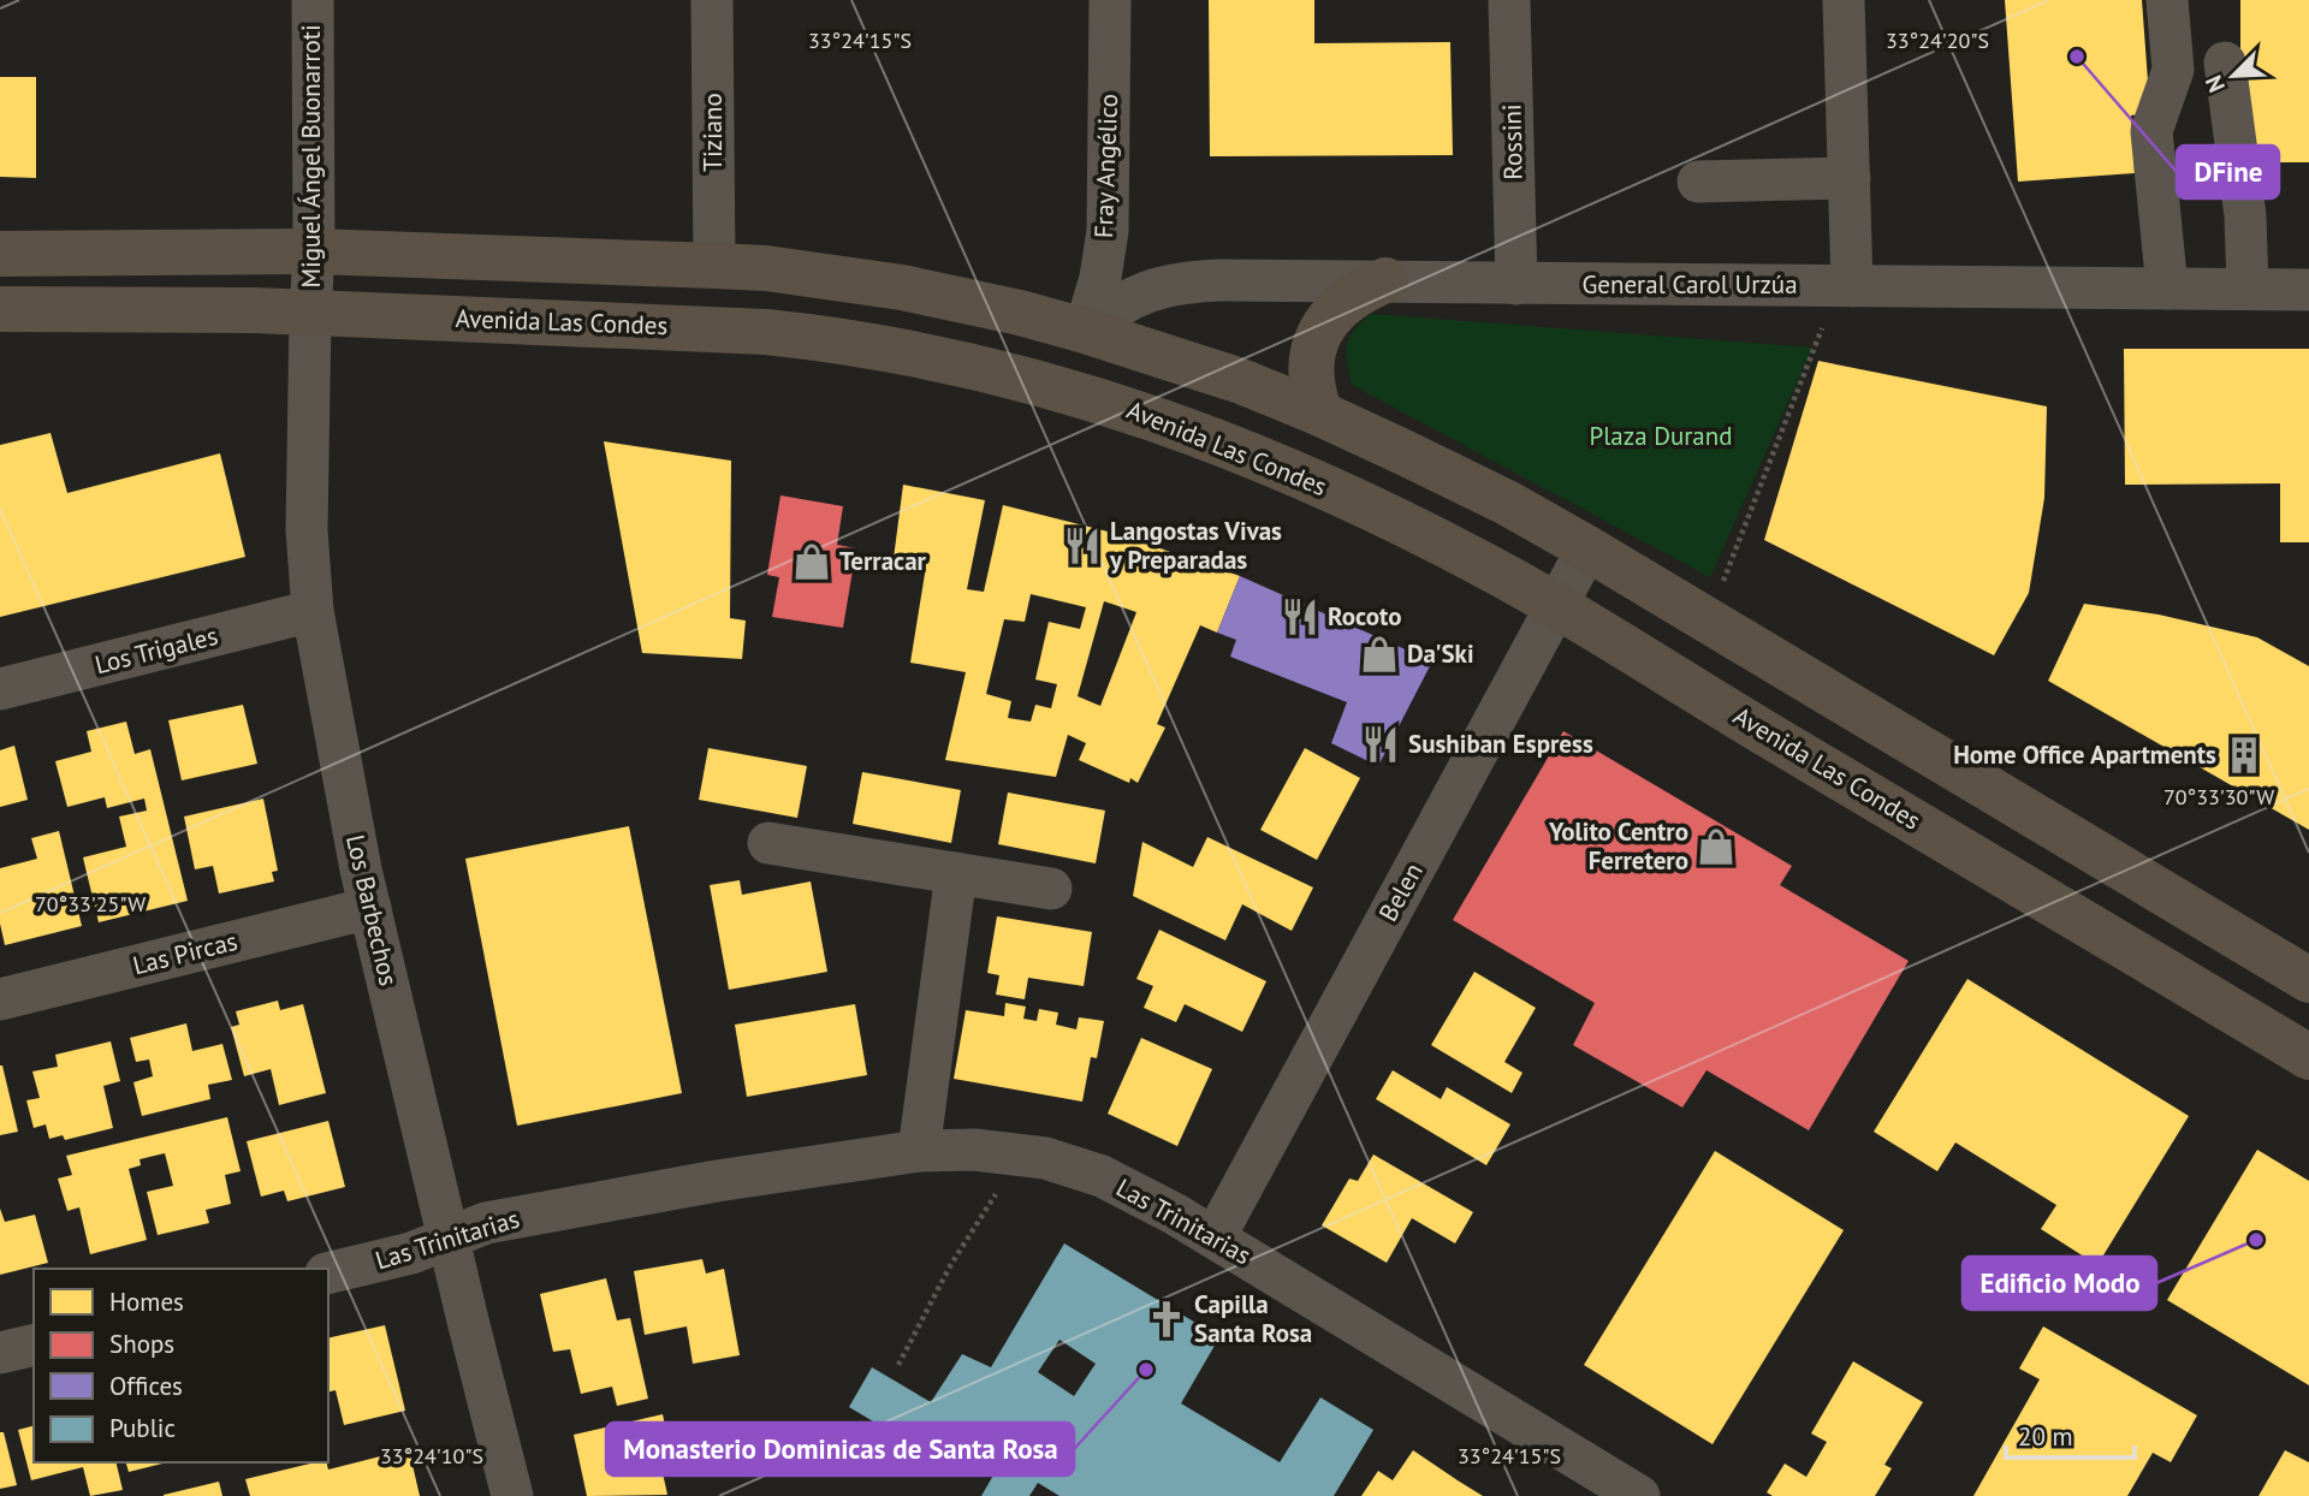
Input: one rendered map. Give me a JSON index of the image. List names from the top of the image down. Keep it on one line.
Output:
{"streets":{"main road":["Avenida Las Condes"],"street":["Tiziano","Rossini","Miguel Ángel Buonarroti","Fray Angélico","General Carol Urzúa","Los Trigales","Belen","Los Barbechos","Las Pircas","Las Trinitarias"]},"crossings":[["Rossini","General Carol Urzúa"],["Miguel Ángel Buonarroti","Avenida Las Condes"],["Miguel Ángel Buonarroti","Los Barbechos"],["Fray Angélico","General Carol Urzúa"],["Avenida Las Condes","Belen"],["Avenida Las Condes","Los Barbechos"],["Los Trigales","Los Barbechos"],["Belen","Las Trinitarias"],["Los Barbechos","Las Pircas"],["Los Barbechos","Las Trinitarias"]],"parks":["Plaza Durand"],"places":{"other":["DFine","Edificio Modo","Monasterio Dominicas de Santa Rosa"],"restaurant":["Langostas Vivas y Preparadas","Rocoto","Sushiban Espress"],"shop":["Terracar","Da'Ski","Yolito Centro Ferretero"],"building":["Home Office Apartments"],"church":["Capilla Santa Rosa"]},"legend":["Homes","Shops","Offices","Public"],"scale_bar":"20 m","north":"bottom left","coordinates":["33°24'15\"S","33°24'20\"S","70°33'30\"W","70°33'25\"W","33°24'10\"S"]}
